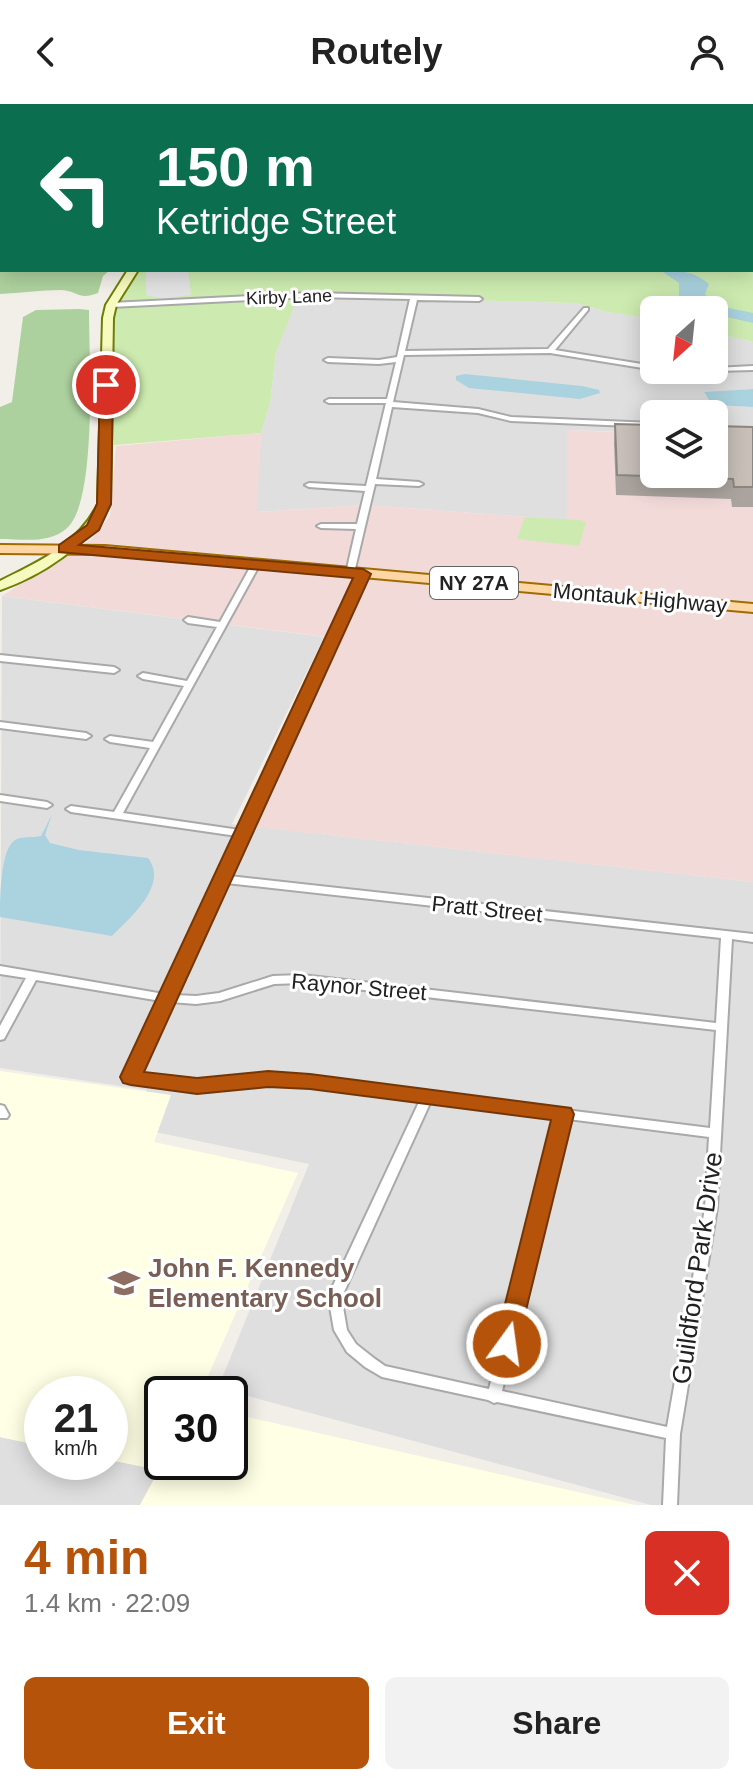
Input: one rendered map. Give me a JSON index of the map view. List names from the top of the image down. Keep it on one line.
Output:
{"streets":{"main road":["NY 27A","Montauk Highway"],"street":["Kirby Lane","Pratt Street","Raynor Street","Guildford Park Drive"]},"crossings":[["Pratt Street","Guildford Park Drive"],["Raynor Street","Guildford Park Drive"]],"places":{"school or university":["John F. Kennedy Elementary School"]},"north":"bottom left","page":{"header":"Routely","turn":["150 m","Ketridge Street"],"speed":"21 km/h","limit":"30","heading":["4 min","1.4 km · 22:09"],"buttons":["Exit","Share"]}}
